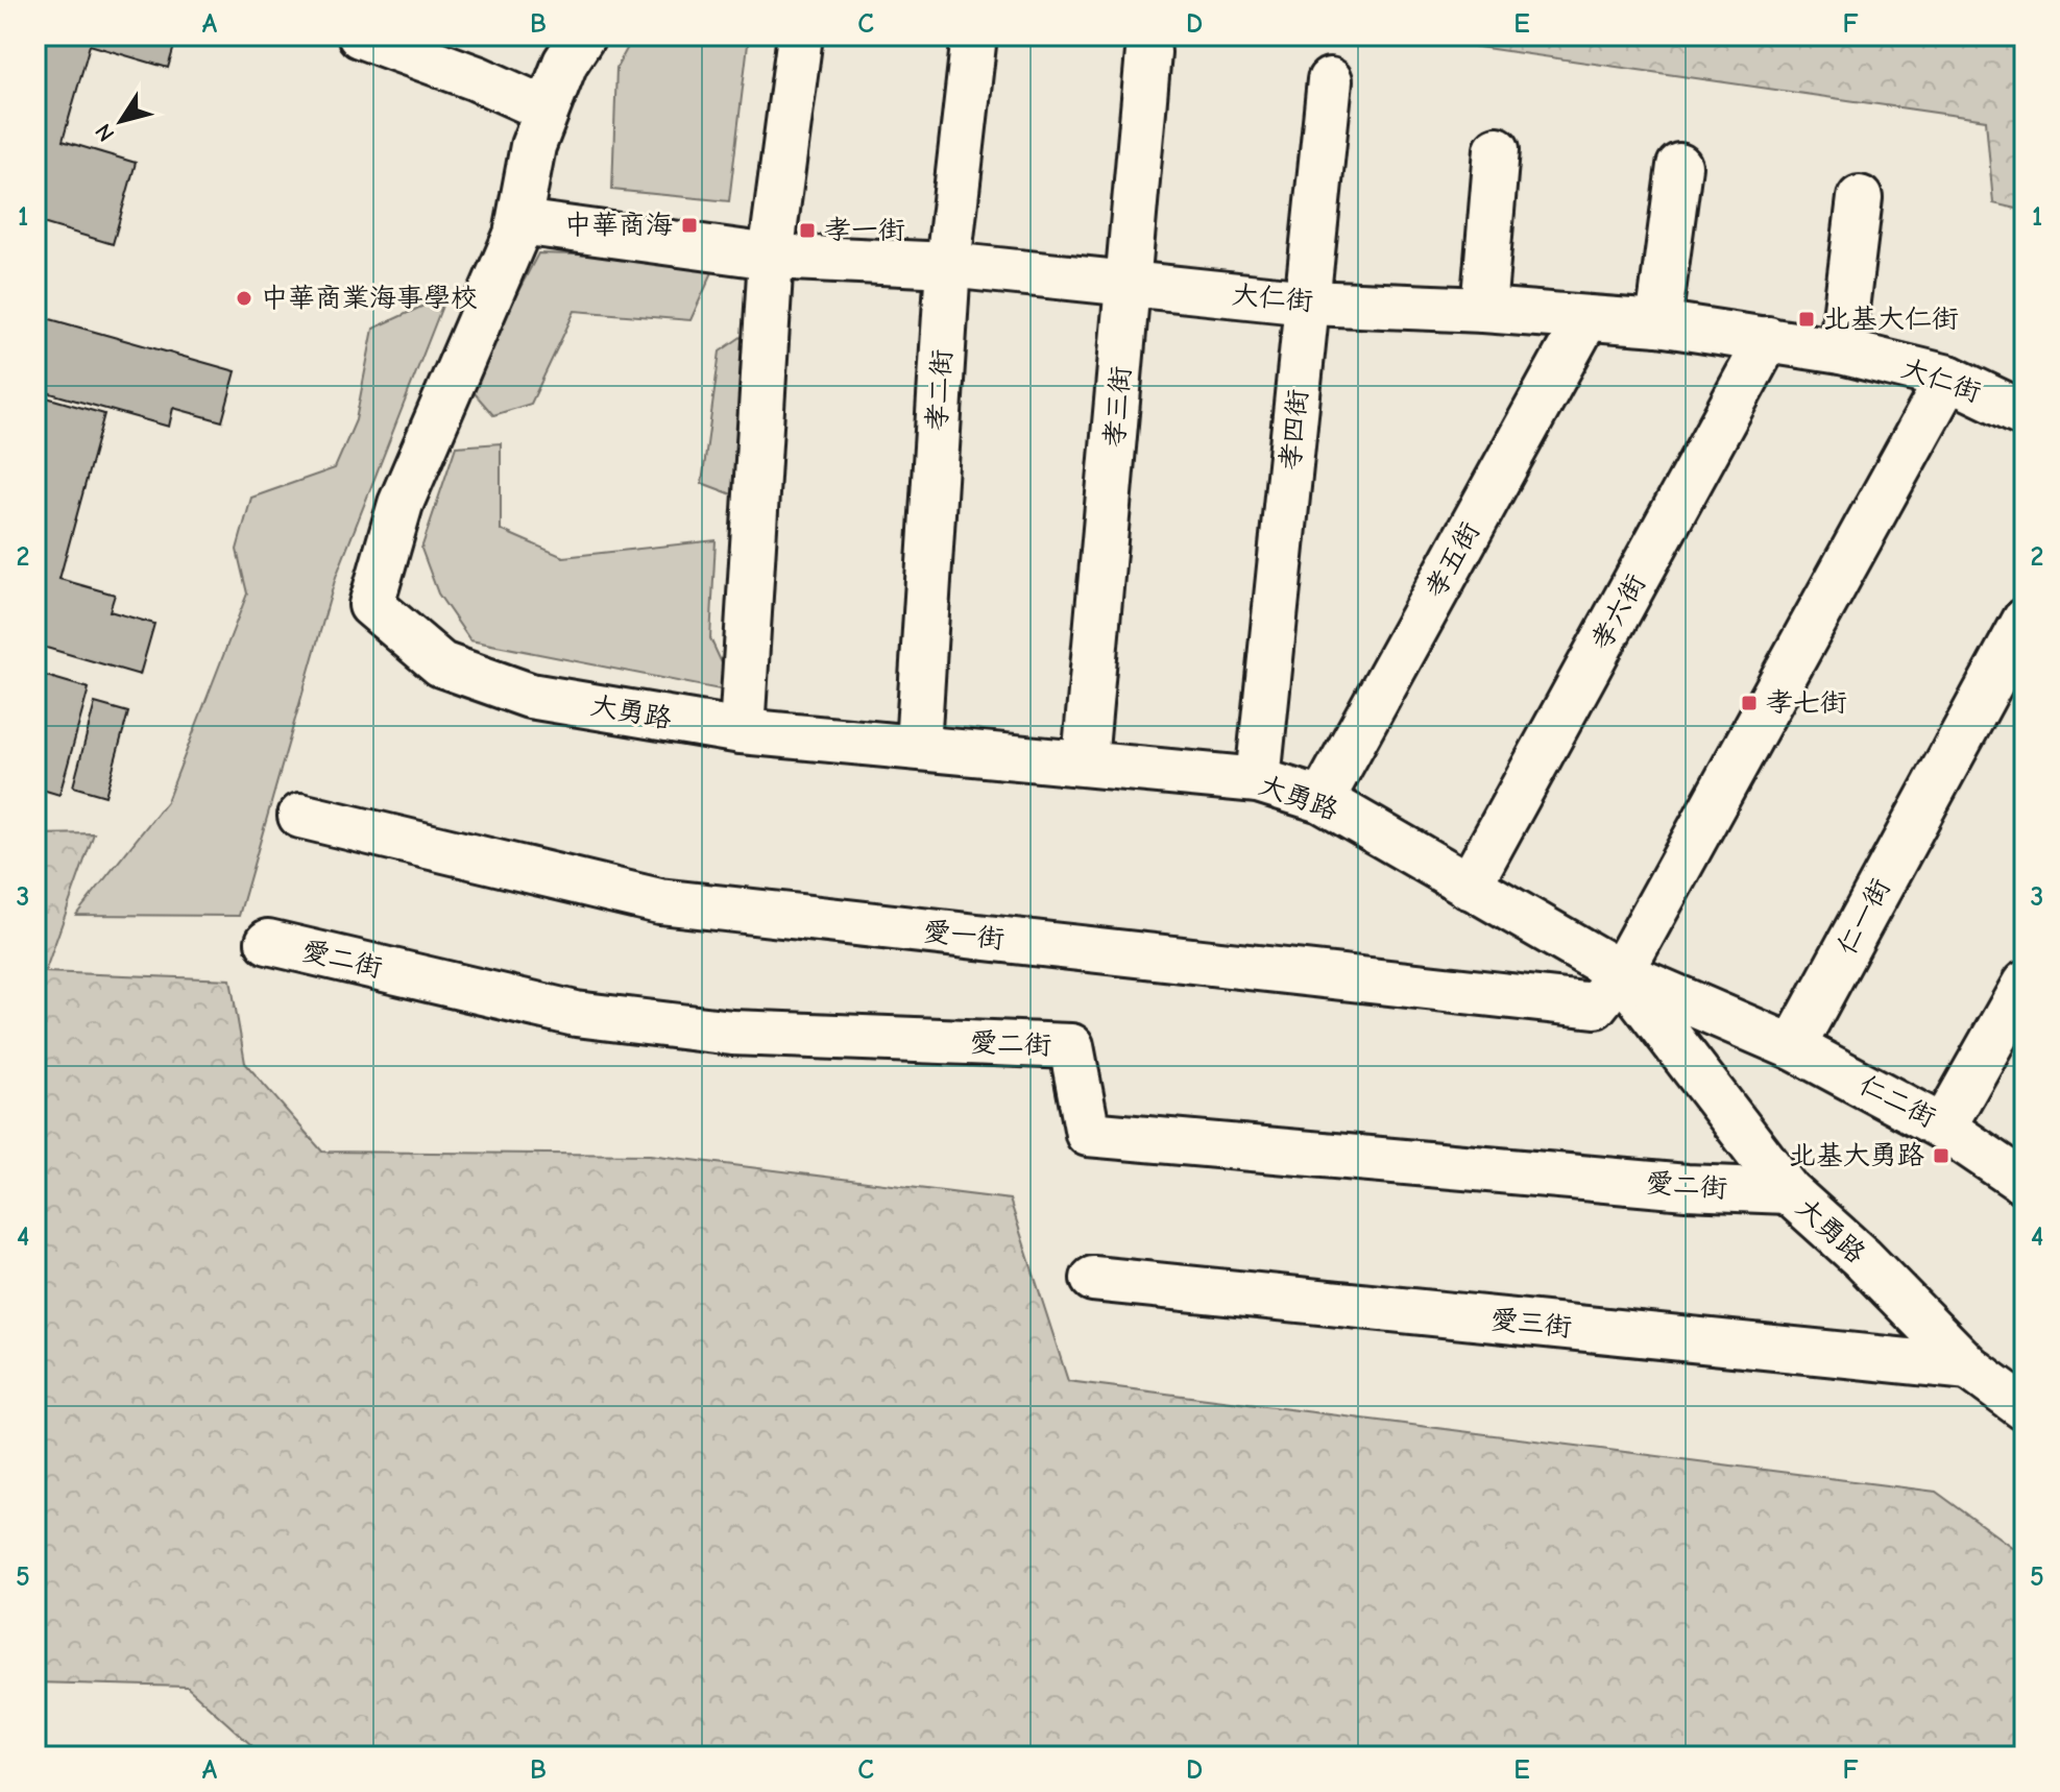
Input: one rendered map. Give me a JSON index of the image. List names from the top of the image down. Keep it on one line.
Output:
{"streets":{"street":["大仁街","孝二街","孝三街","孝四街","孝五街","孝六街","大勇路","仁一街","愛一街","愛二街","仁二街","愛三街"]},"crossings":[["大仁街","孝二街"],["大仁街","孝三街"],["大仁街","孝四街"],["大仁街","孝五街"],["大仁街","孝六街"],["大仁街","大勇路"],["孝二街","大勇路"],["孝三街","大勇路"],["孝四街","大勇路"],["孝五街","大勇路"],["孝六街","大勇路"],["大勇路","愛一街"],["大勇路","愛二街"],["大勇路","愛三街"],["仁一街","仁二街"]],"places":{"transit":["中華商海","孝一街","北基大仁街","孝七街","北基大勇路"],"other":["中華商業海事學校"]},"north":"bottom left","grid":{"columns":["A","B","C","D","E","F"],"rows":["1","2","3","4","5"]}}
